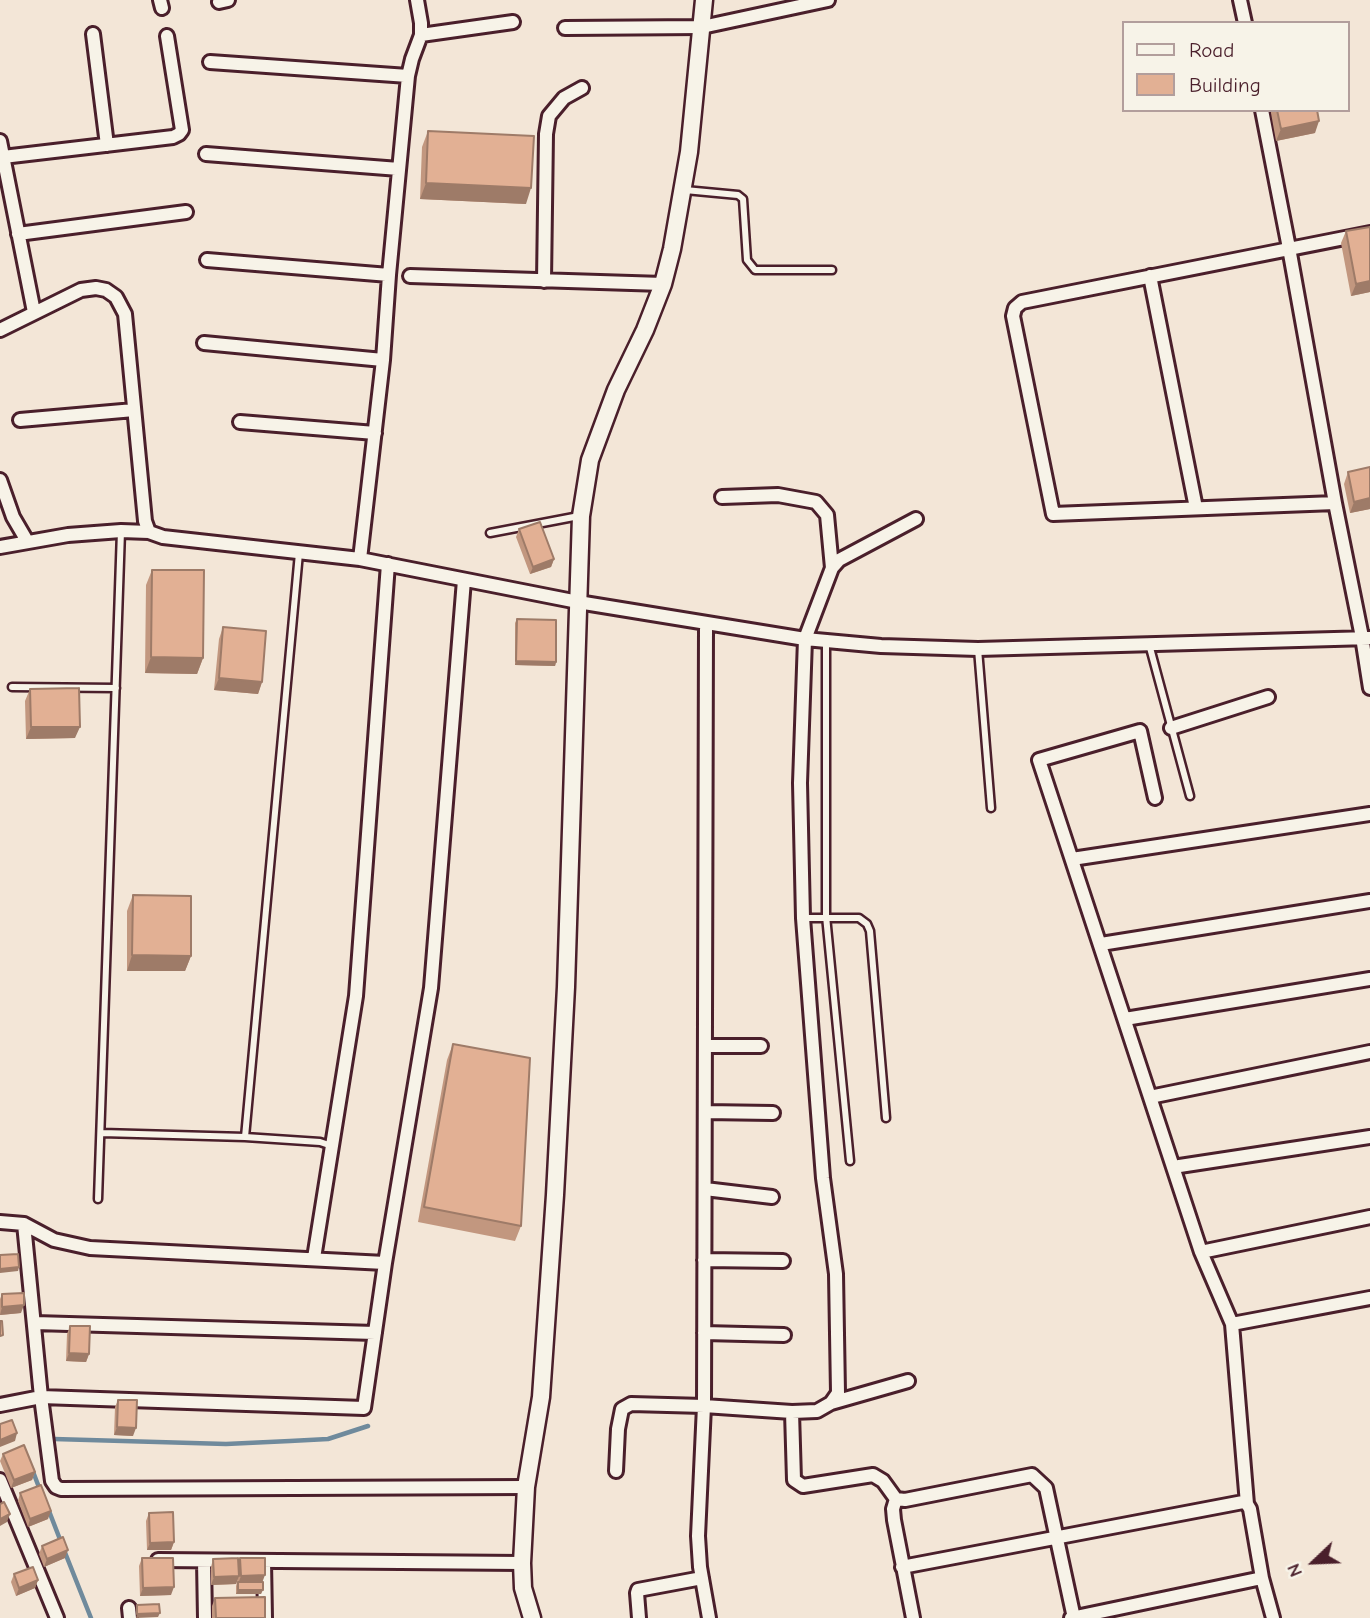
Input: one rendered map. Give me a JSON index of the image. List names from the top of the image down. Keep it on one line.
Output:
{"legend":["Road","Building"],"north":"bottom left"}
